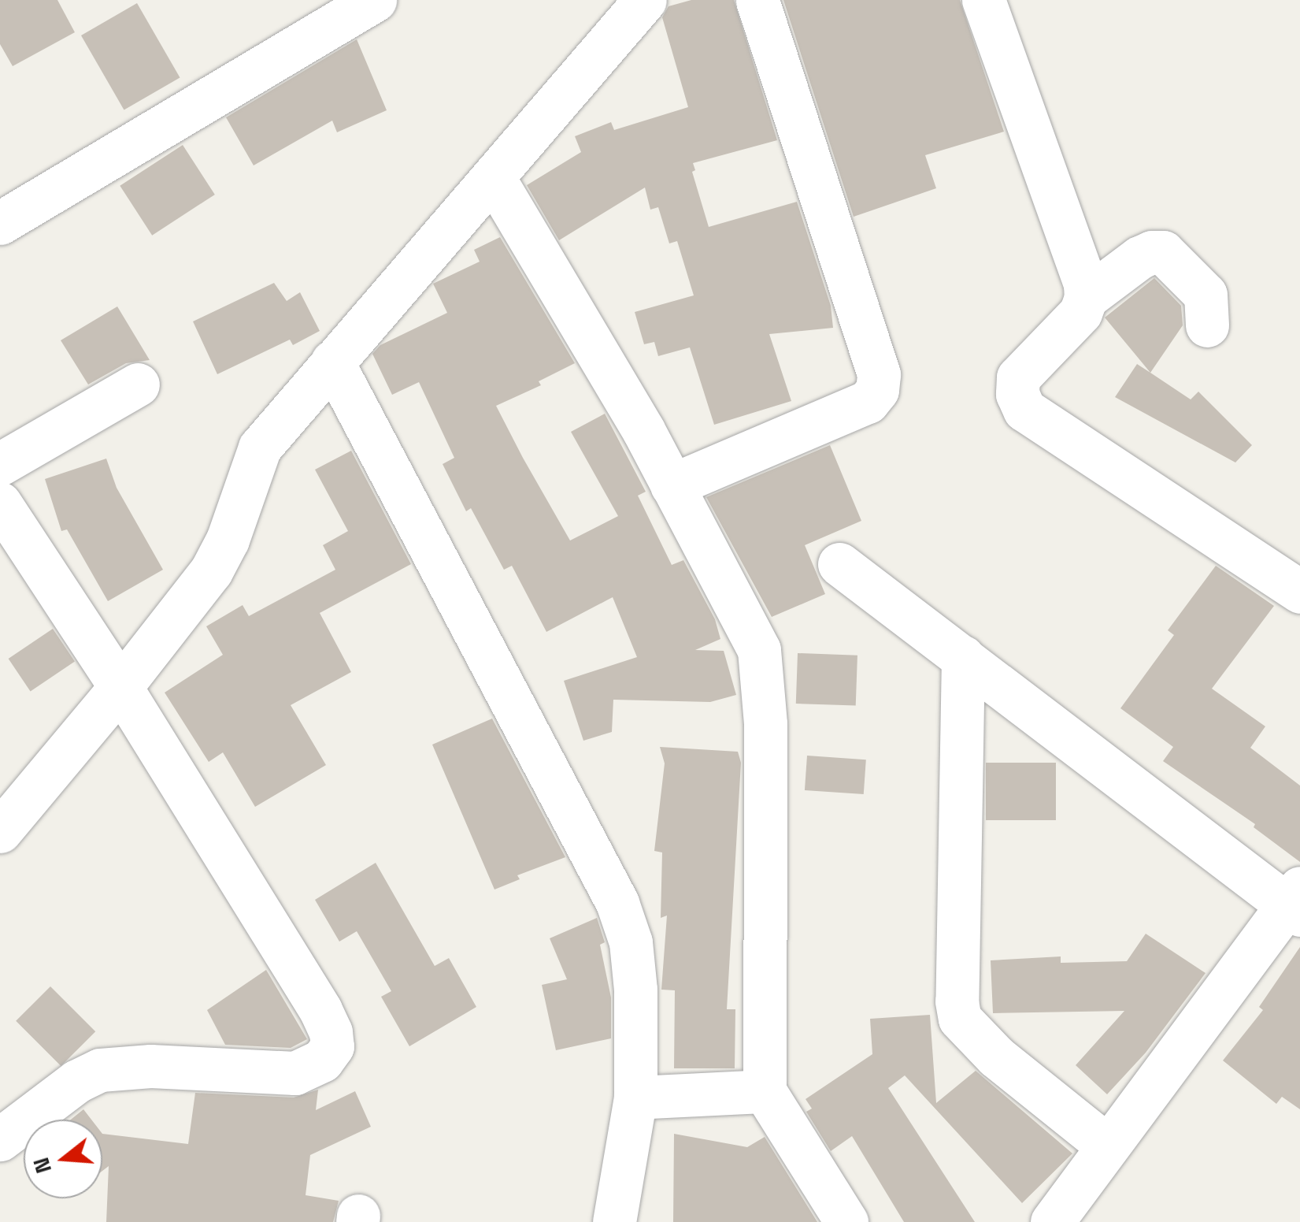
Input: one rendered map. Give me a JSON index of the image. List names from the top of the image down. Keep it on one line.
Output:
{"north":"left"}
